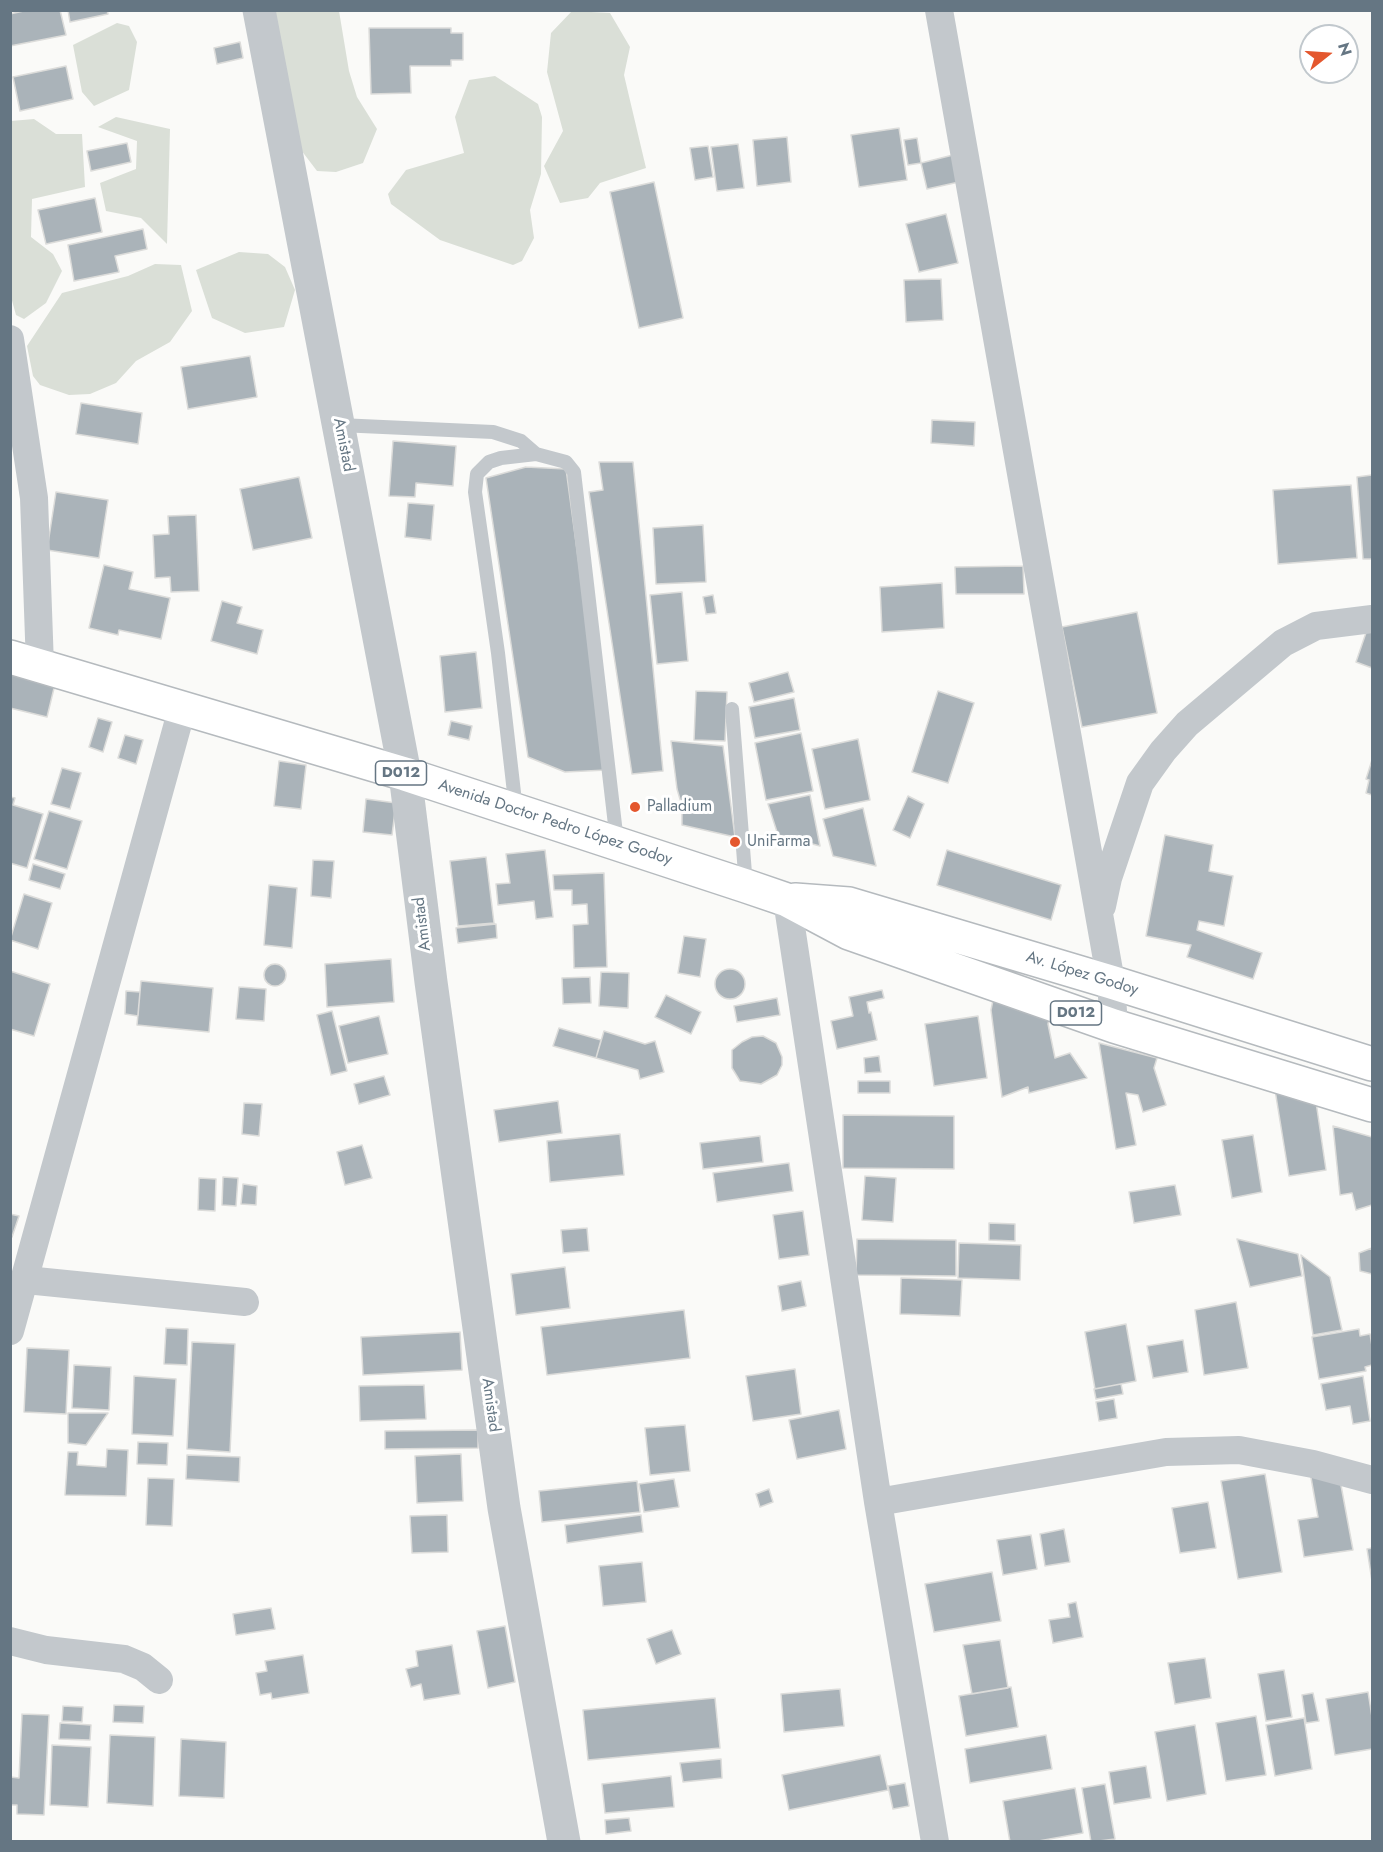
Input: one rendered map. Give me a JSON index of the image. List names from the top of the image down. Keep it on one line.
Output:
{"streets":{"main road":["D012","Avenida Doctor Pedro López Godoy","Av. López Godoy"],"street":["Amistad"]},"crossings":[["Amistad","Avenida Doctor Pedro López Godoy"],["D012","Avenida Doctor Pedro López Godoy"],["D012","Av. López Godoy"],["Avenida Doctor Pedro López Godoy","Av. López Godoy"]],"places":["Palladium","UniFarma"],"north":"right"}
